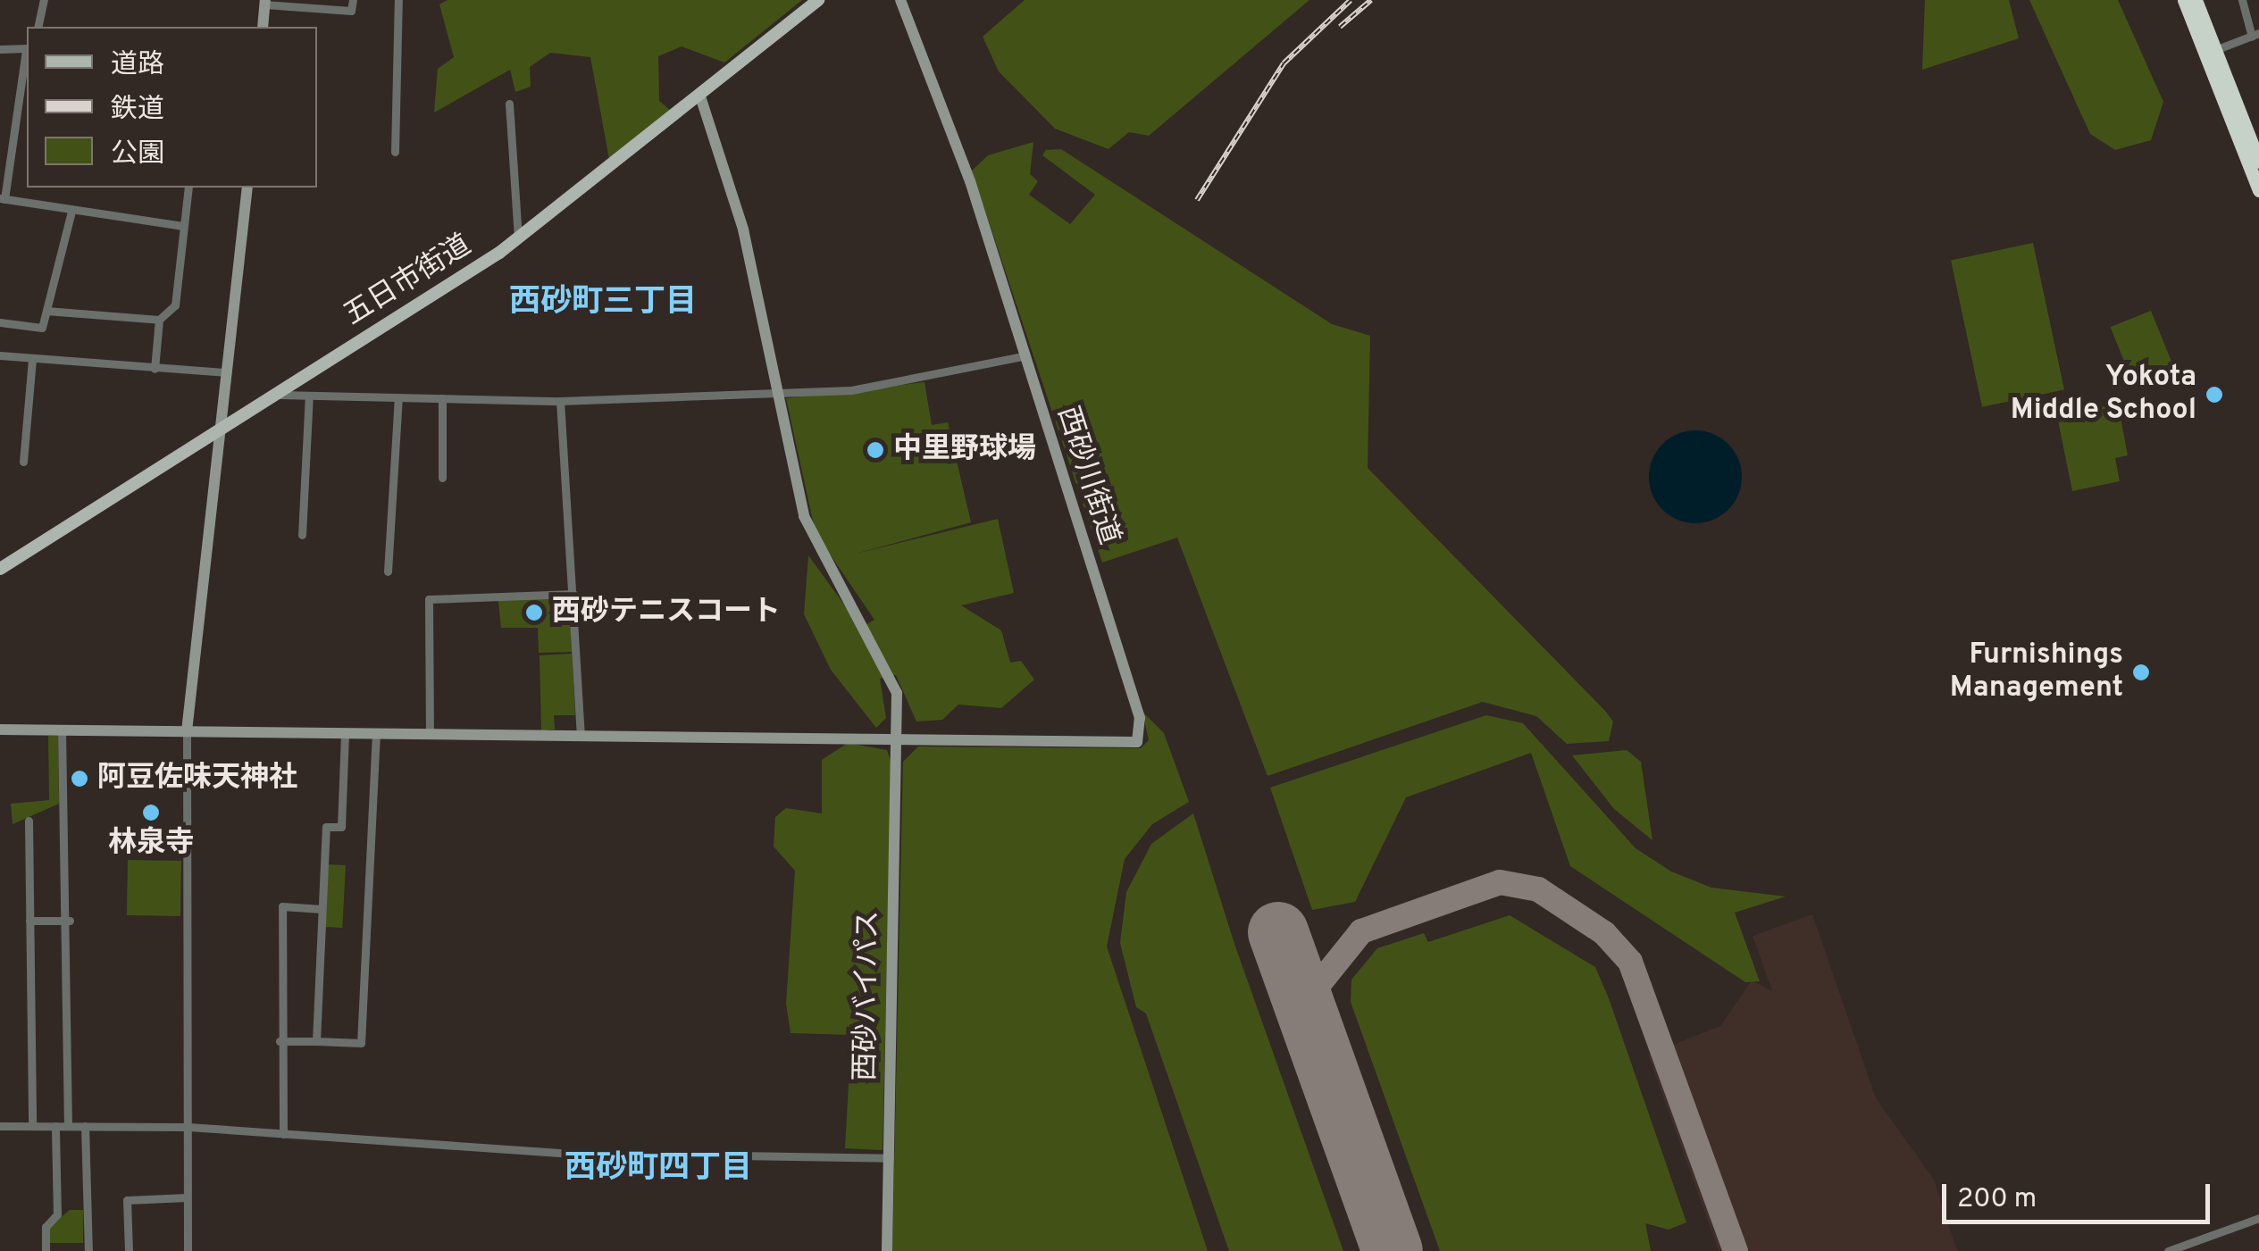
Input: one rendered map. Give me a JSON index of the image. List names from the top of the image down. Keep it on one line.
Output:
{"streets":{"main road":["五日市街道"],"street":["西砂川街道","西砂バイパス"]},"crossings":[["五日市街道","西砂バイパス"],["西砂川街道","西砂バイパス"]],"districts":["西砂町三丁目","西砂町四丁目"],"places":["Yokota Middle School","中里野球場","西砂テニスコート","Furnishings Management","阿豆佐味天神社","林泉寺"],"legend":["道路","鉄道","公園"],"scale_bar":"200 m"}
